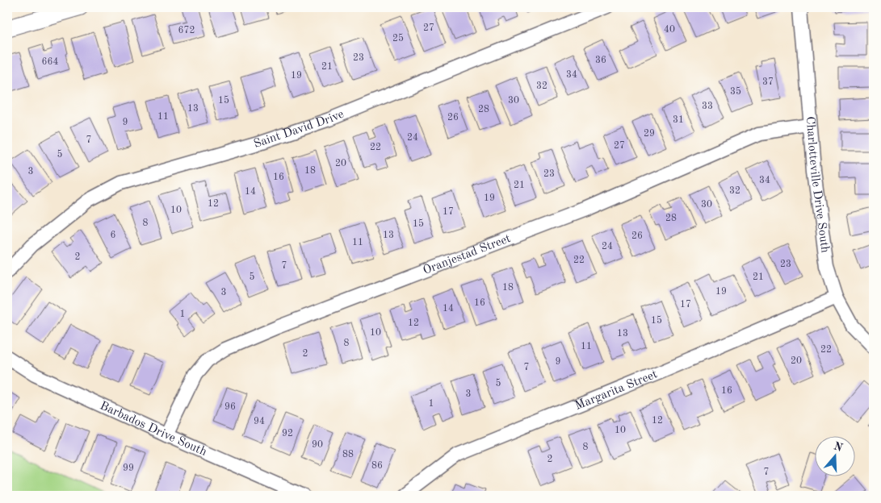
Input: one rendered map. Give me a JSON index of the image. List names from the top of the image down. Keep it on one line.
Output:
{"streets":{"street":["Saint David Drive","Charlotteville Drive South","Oranjestad Street","Margarita Street","Barbados Drive South"]},"crossings":[["Charlotteville Drive South","Oranjestad Street"],["Charlotteville Drive South","Margarita Street"],["Oranjestad Street","Barbados Drive South"]],"house_numbers":["27","40","672","25","23","36","664","21","34","19","37","32","35","15","30","33","13","28","11","26","31","9","29","24","7","27","22","5","20","18","3","23","16","34","21","32","14","19","12","30","10","17","28","8","15","6","13","26","11","24","2","22","23","7","5","21","18","19","3","16","17","14","1","15","12","10","13","8","11","22","2","20","9","7","5","16","3","1","96","12","94","10","92","90","8","88","2","86","99","7"],"north":"top"}
